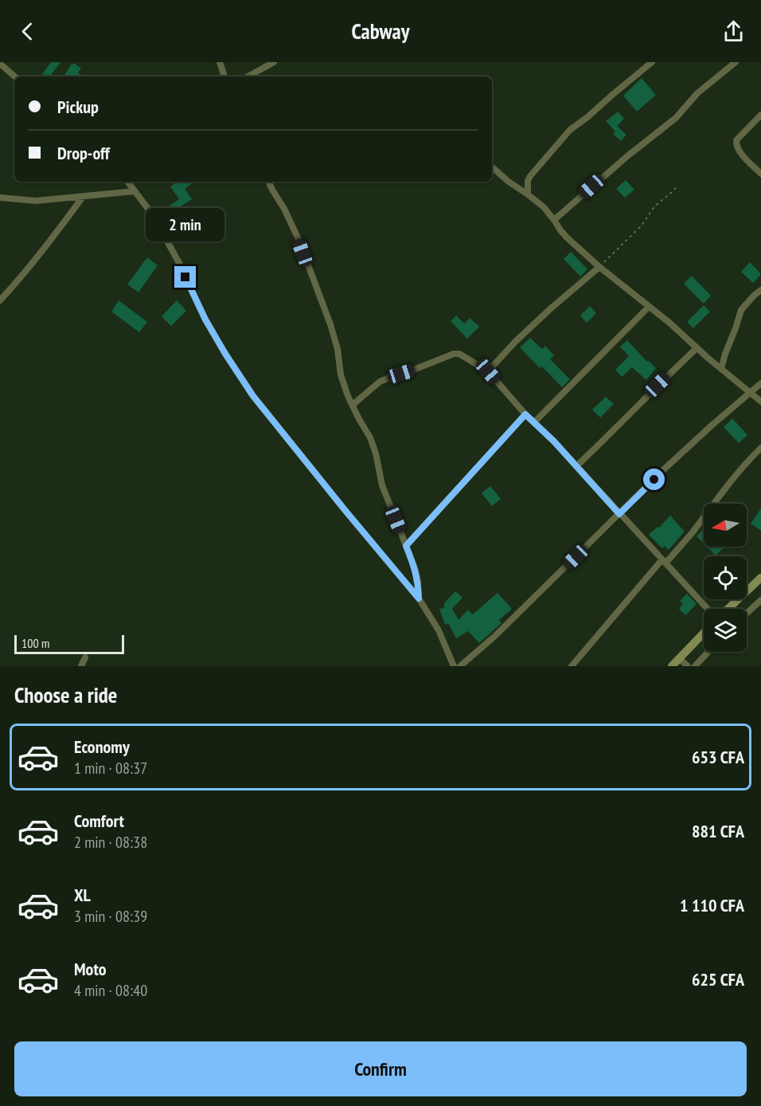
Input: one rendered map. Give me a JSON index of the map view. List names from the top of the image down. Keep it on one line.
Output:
{"scale_bar":"100 m","north":"left","page":{"header":"Cabway","banner":["Pickup","Drop-off"],"bubble":"2 min","scale":"100 m","heading":"Choose a ride","list":[{"name":"Economy","note":"1 min · 08:37","value":"653 CFA"},{"name":"Comfort","note":"2 min · 08:38","value":"881 CFA"},{"name":"XL","note":"3 min · 08:39","value":"1 110 CFA"},{"name":"Moto","note":"4 min · 08:40","value":"625 CFA"}],"buttons":"Confirm"}}
